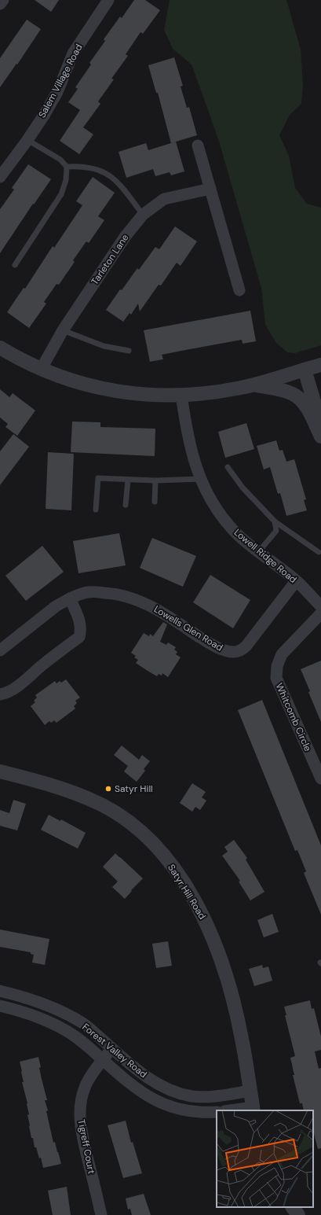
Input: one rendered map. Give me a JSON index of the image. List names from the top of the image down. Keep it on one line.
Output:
{"streets":{"street":["Salem Village Road","Tarleton Lane","Lowell Ridge Road","Lowells Glen Road","Whitcomb Circle","Satyr Hill Road","Forest Valley Road","Tigreff Court"]},"crossings":[["Lowell Ridge Road","Lowells Glen Road"],["Satyr Hill Road","Forest Valley Road"],["Forest Valley Road","Tigreff Court"]],"places":["Satyr Hill"]}
